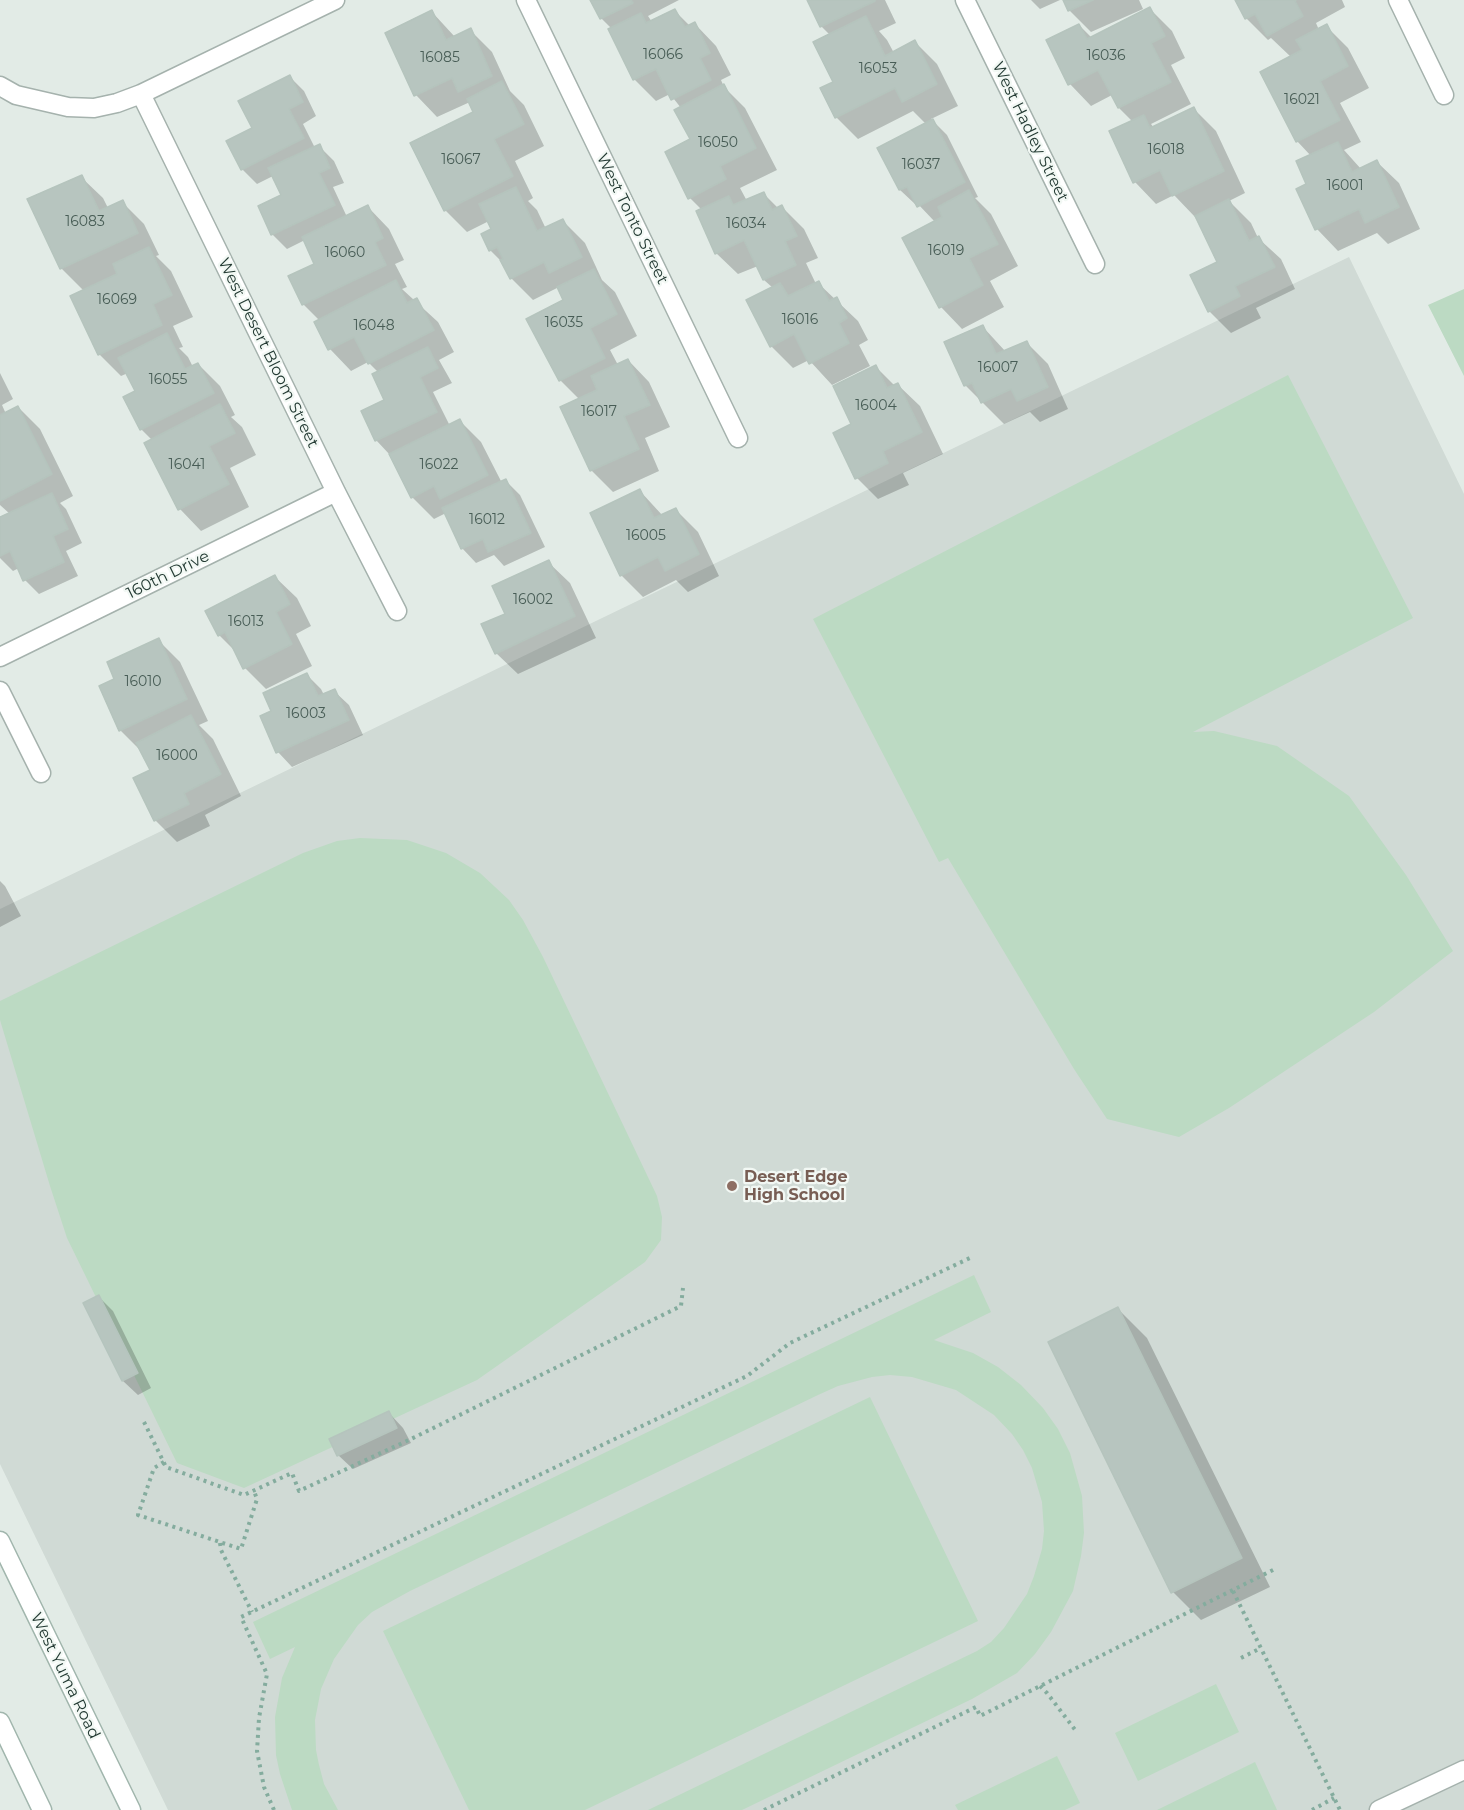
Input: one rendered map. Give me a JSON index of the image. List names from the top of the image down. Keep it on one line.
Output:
{"streets":{"street":["West Hadley Street","West Tonto Street","West Desert Bloom Street","160th Drive","West Yuma Road"]},"crossings":[["West Desert Bloom Street","160th Drive"]],"places":["Desert Edge High School"],"house_numbers":["16066","16036","16085","16053","16021","16050","16018","16067","16037","16001","16083","16034","16019","16060","16069","16016","16035","16048","16007","16055","16004","16017","16041","16022","16012","16005","16002","16013","16010","16003","16000"]}
